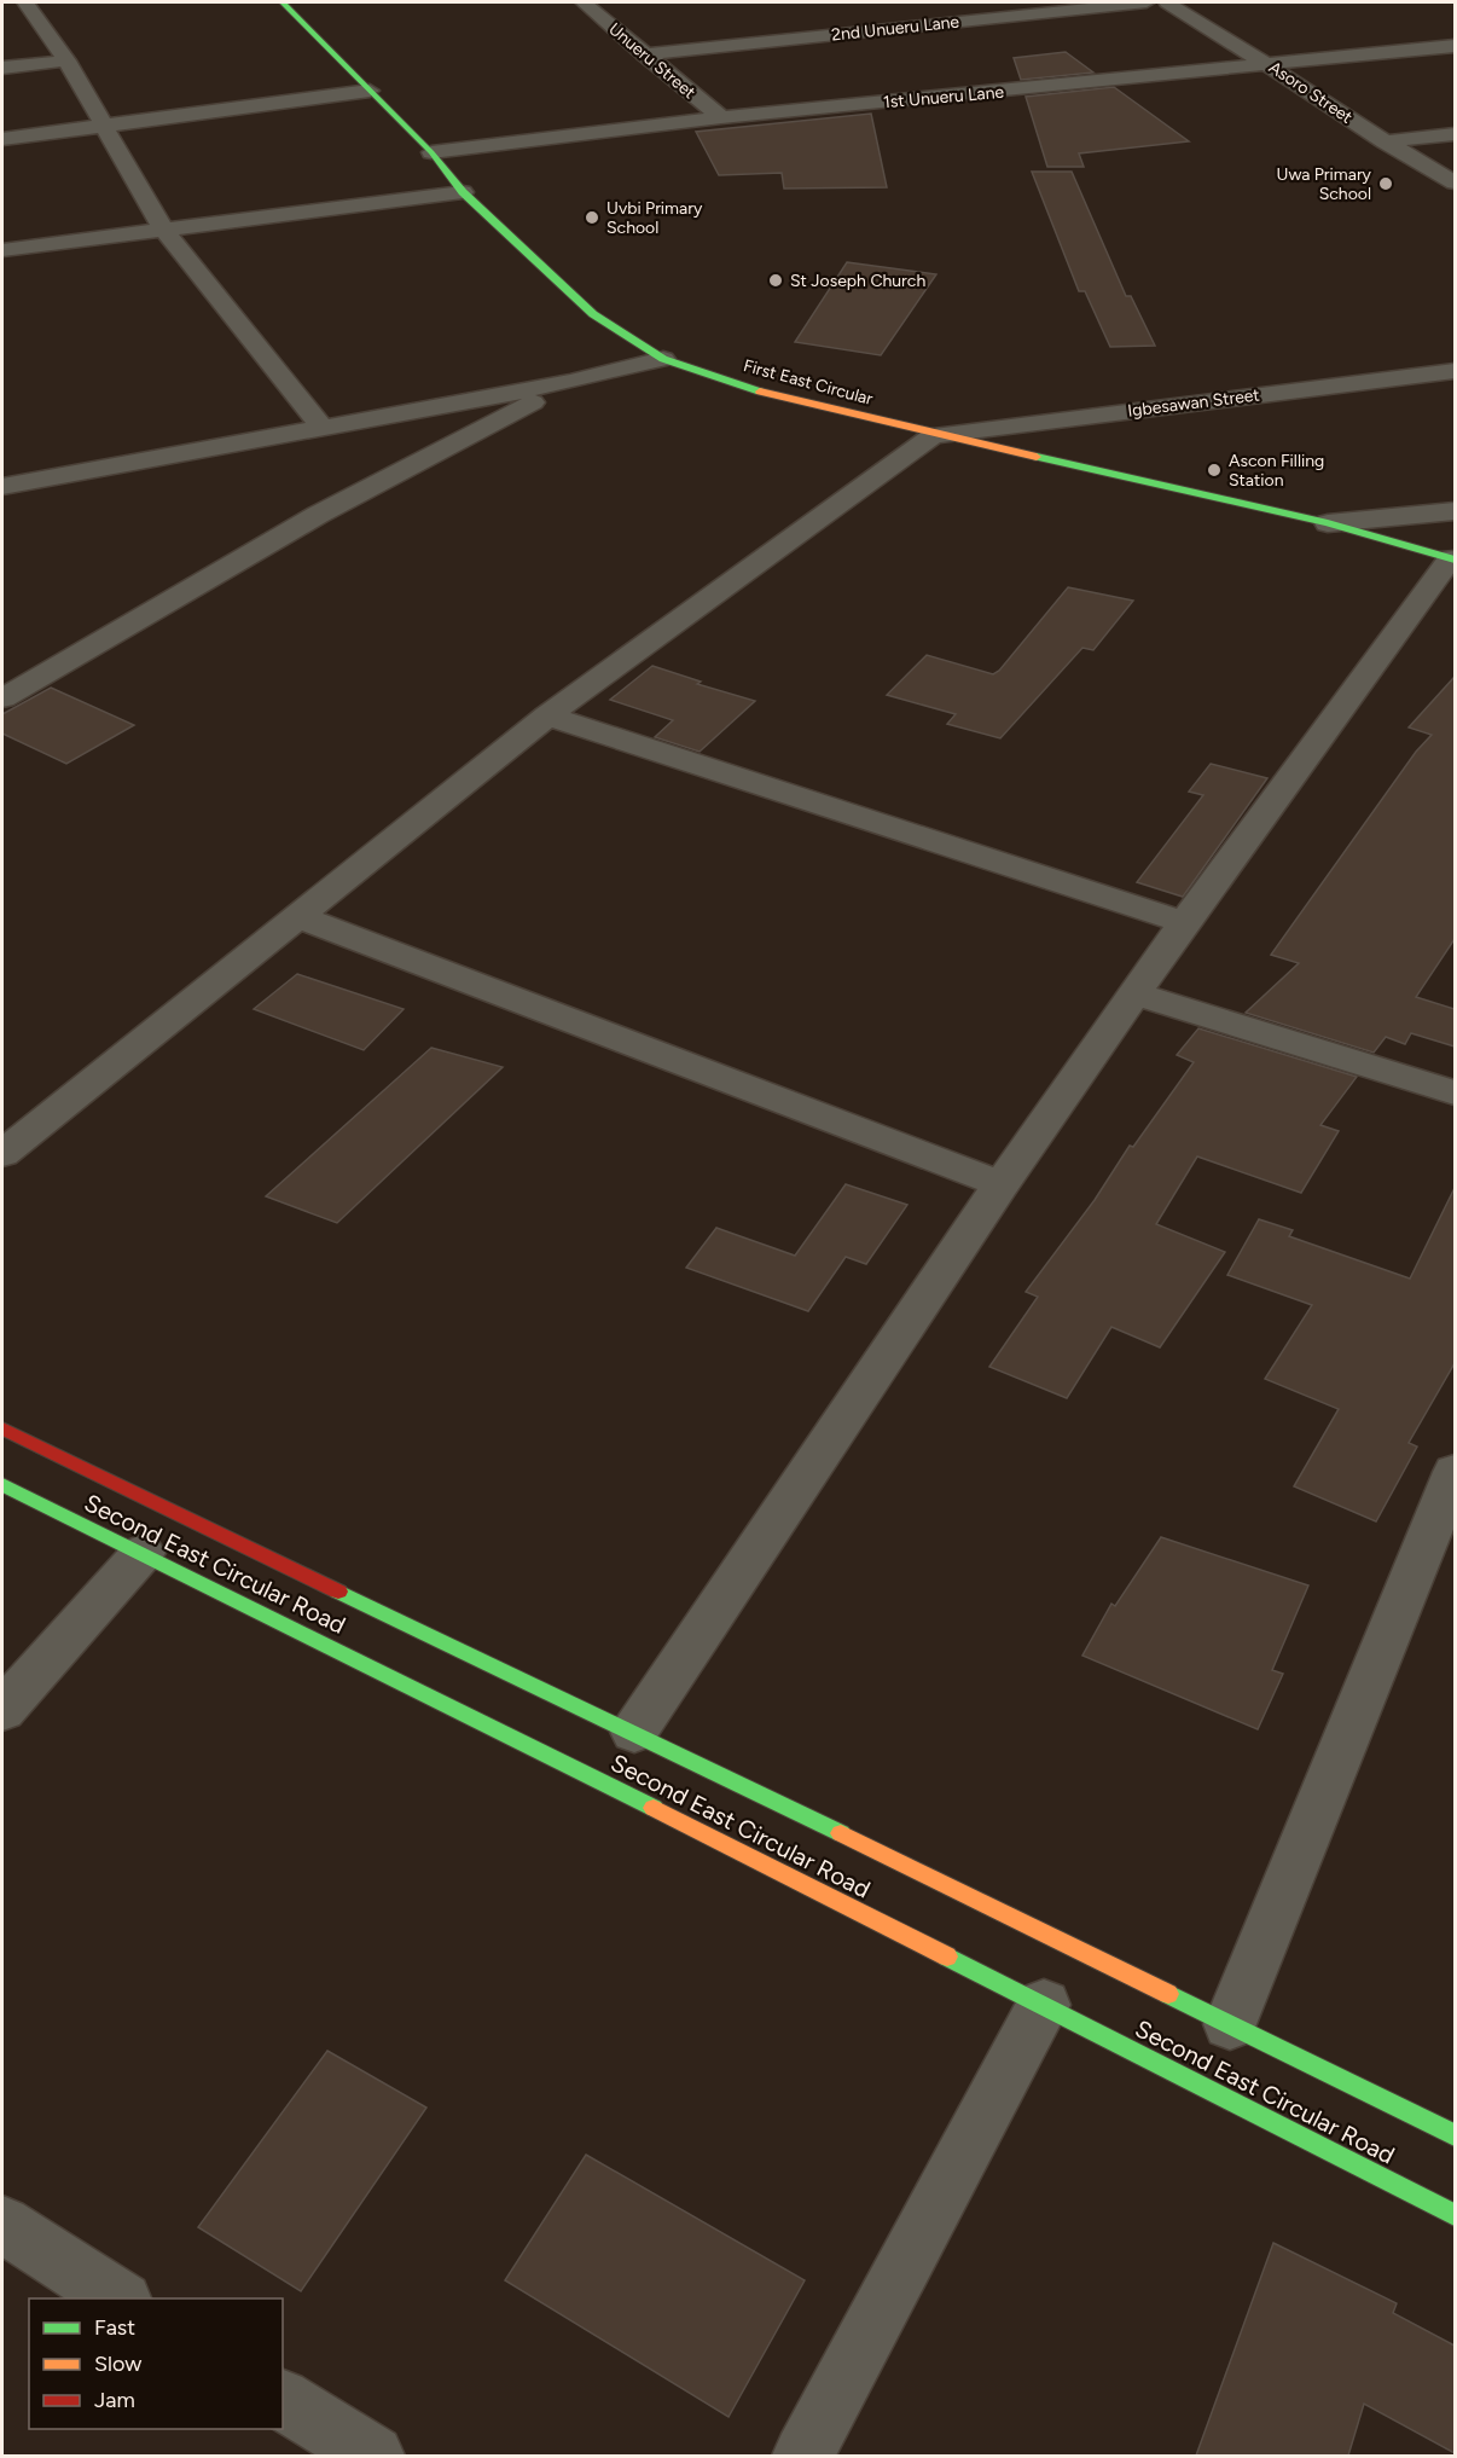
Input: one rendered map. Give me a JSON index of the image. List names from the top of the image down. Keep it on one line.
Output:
{"streets":{"street":["2nd Unueru Lane","Unueru Street","Asoro Street","1st Unueru Lane","First East Circular","Igbesawan Street","Second East Circular Road"]},"crossings":[["2nd Unueru Lane","Unueru Street"],["Unueru Street","1st Unueru Lane"],["Asoro Street","1st Unueru Lane"],["1st Unueru Lane","First East Circular"],["First East Circular","Igbesawan Street"]],"places":["Uwa Primary School","Uvbi Primary School","St Joseph Church","Ascon Filling Station"],"legend":["Fast","Slow","Jam"]}
